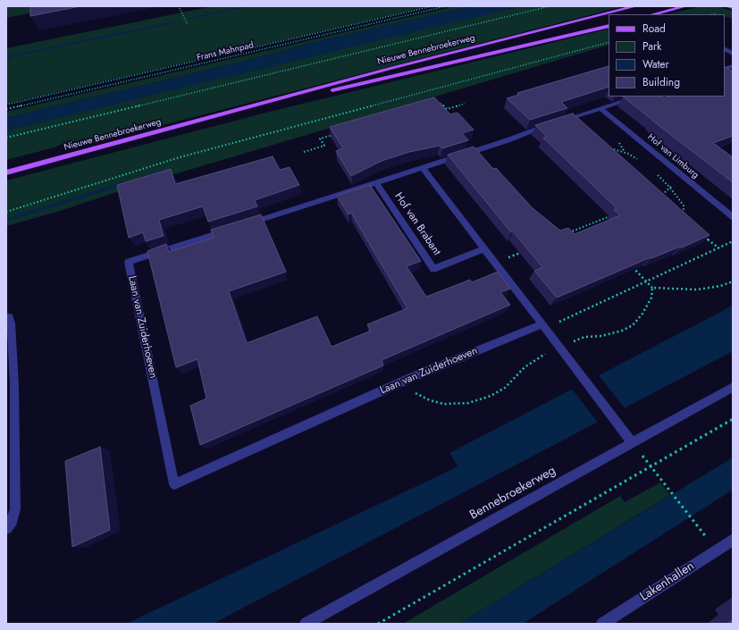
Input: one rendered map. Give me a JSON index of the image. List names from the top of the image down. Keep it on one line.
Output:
{"streets":{"main road":["Nieuwe Bennebroekerweg"],"street":["Hof van Limburg","Hof van Brabant","Laan van Zuiderhoeven","Bennebroekerweg","Lakenhallen"],"path":["Frans Mahnpad"]},"legend":["Road","Park","Water","Building"]}
